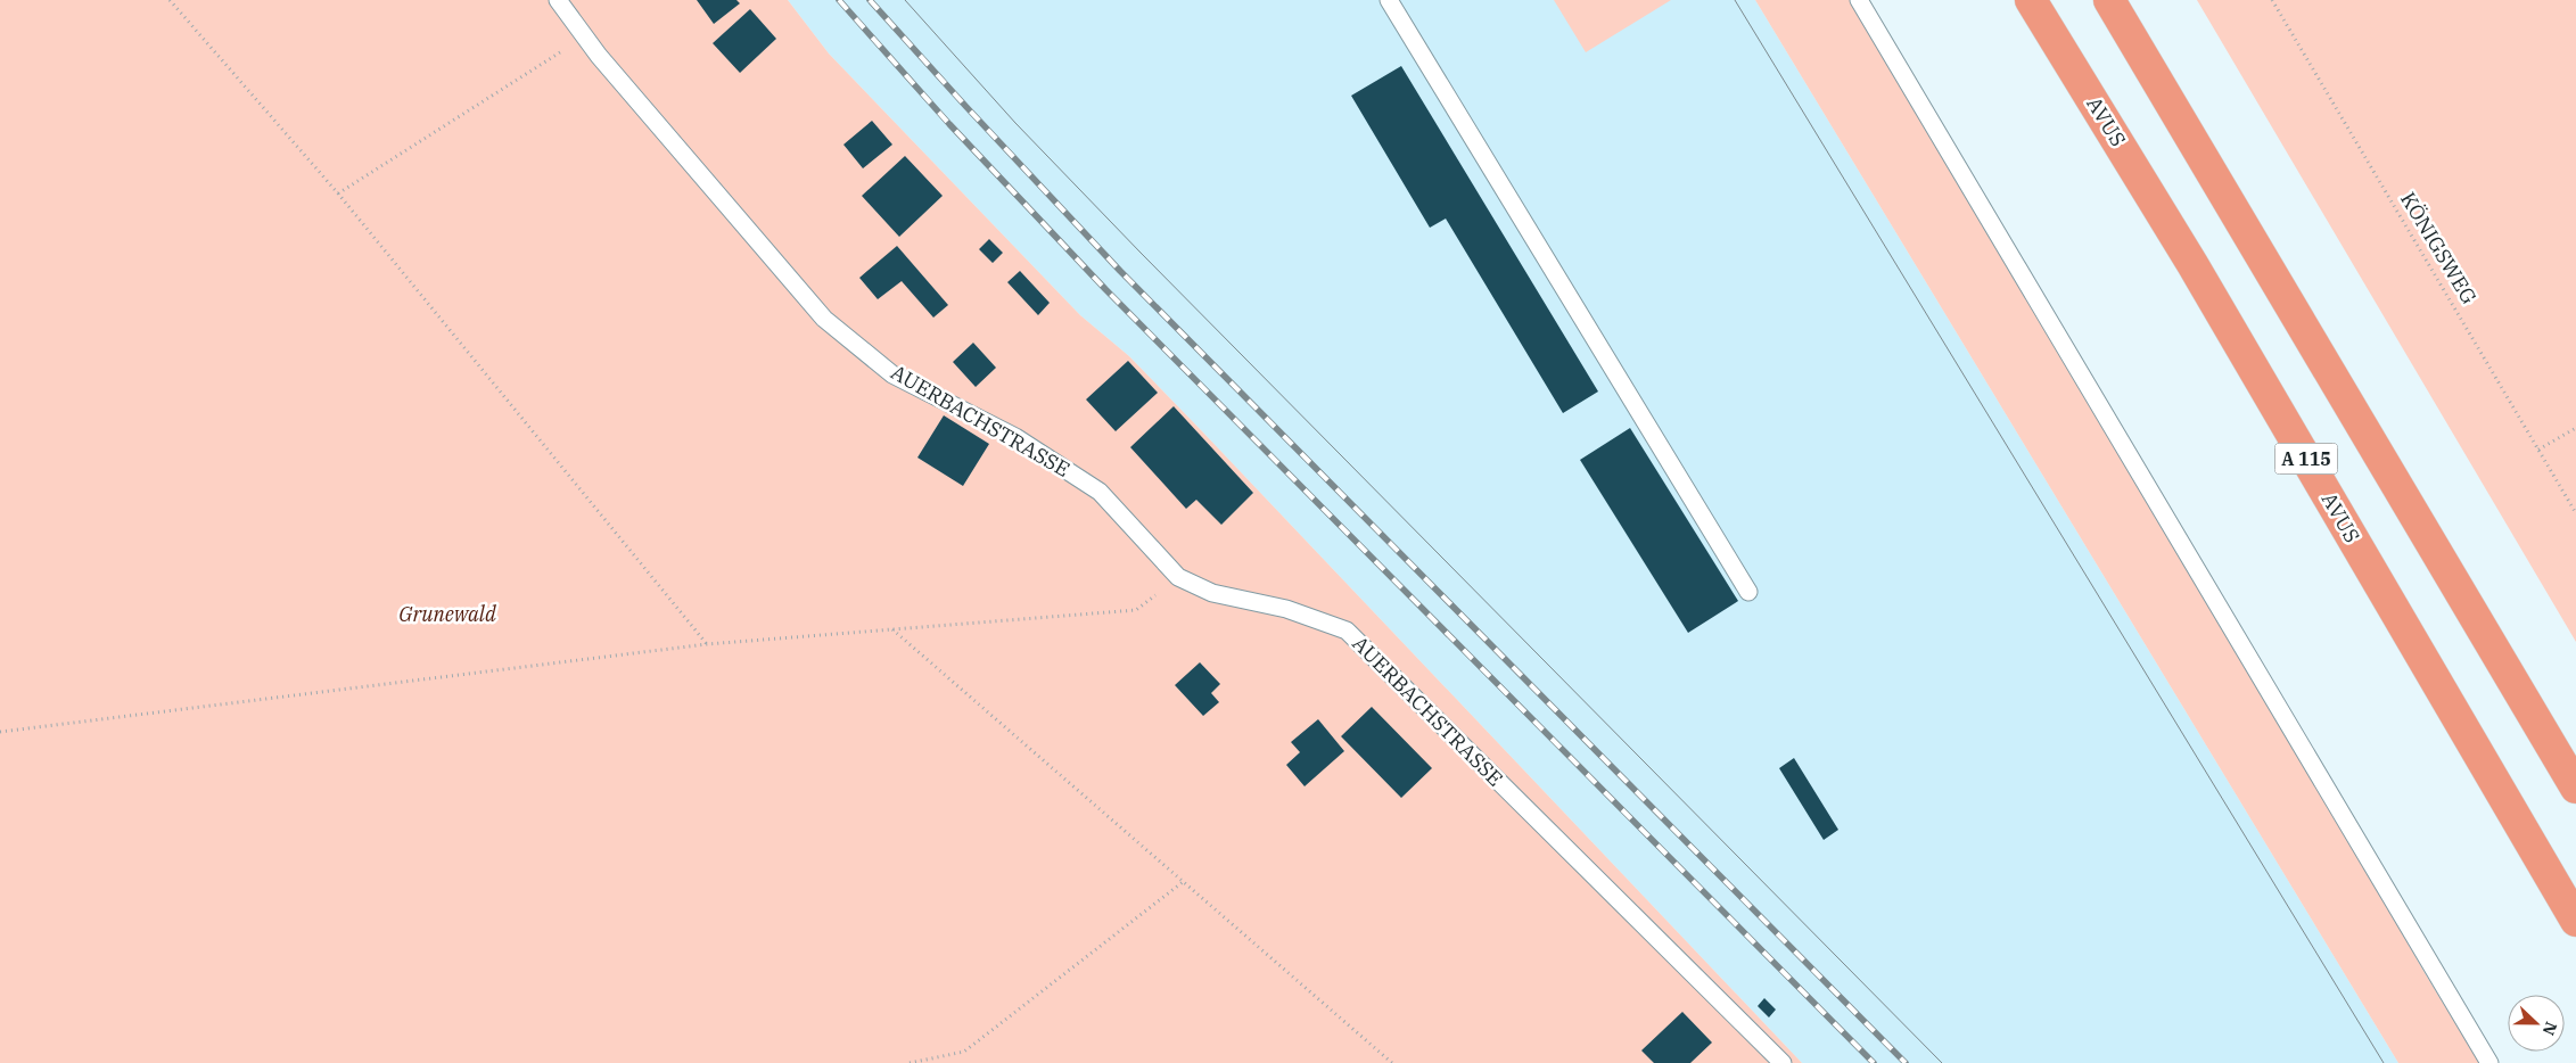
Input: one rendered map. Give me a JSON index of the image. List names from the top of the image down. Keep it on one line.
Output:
{"streets":{"highway":["AVUS","A 115"],"lane":["AUERBACHSTRASSE"],"path":["KÖNIGSWEG"]},"parks":["Grunewald"],"north":"right"}
